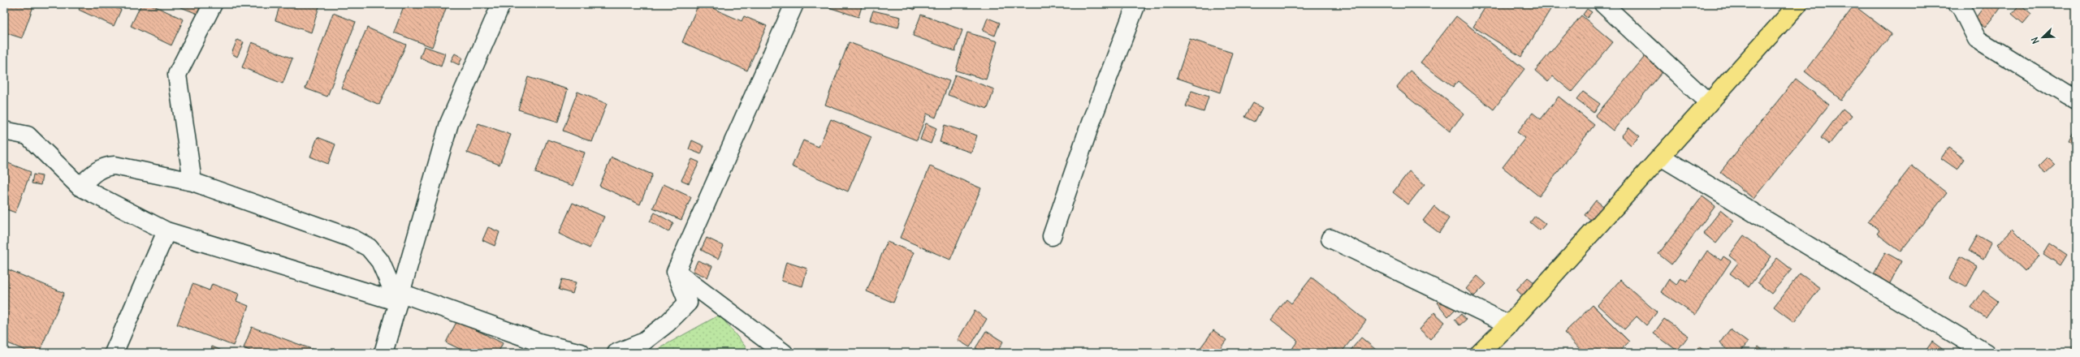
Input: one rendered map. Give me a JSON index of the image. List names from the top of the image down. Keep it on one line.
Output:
{"north":"bottom left"}
